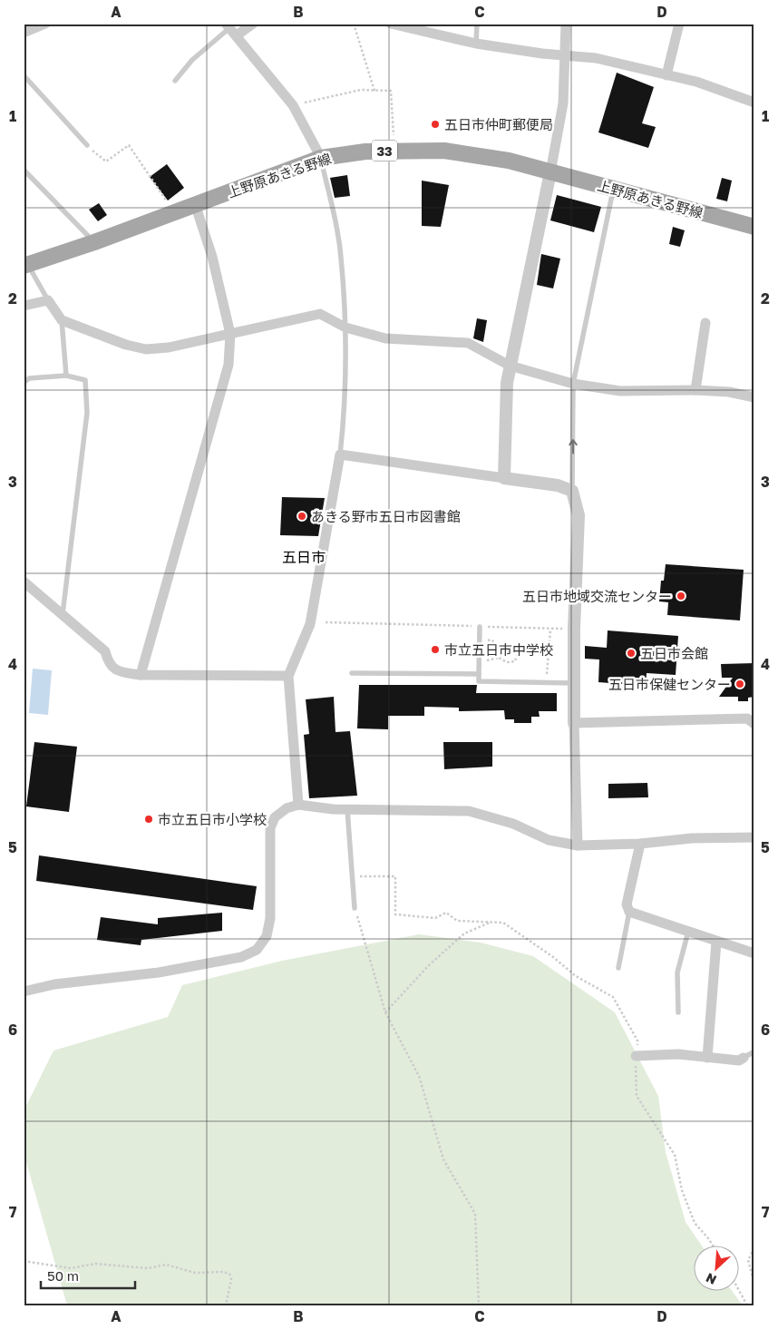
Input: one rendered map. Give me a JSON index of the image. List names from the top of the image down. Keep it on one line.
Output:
{"streets":{"main road":["33","上野原あきる野線"]},"districts":["五日市"],"places":["五日市仲町郵便局","あきる野市五日市図書館","五日市地域交流センター","市立五日市中学校","五日市会館","五日市保健センター","市立五日市小学校"],"scale_bar":"50 m","north":"bottom left","grid":{"columns":["A","B","C","D"],"rows":["1","2","3","4","5","6","7"]}}
